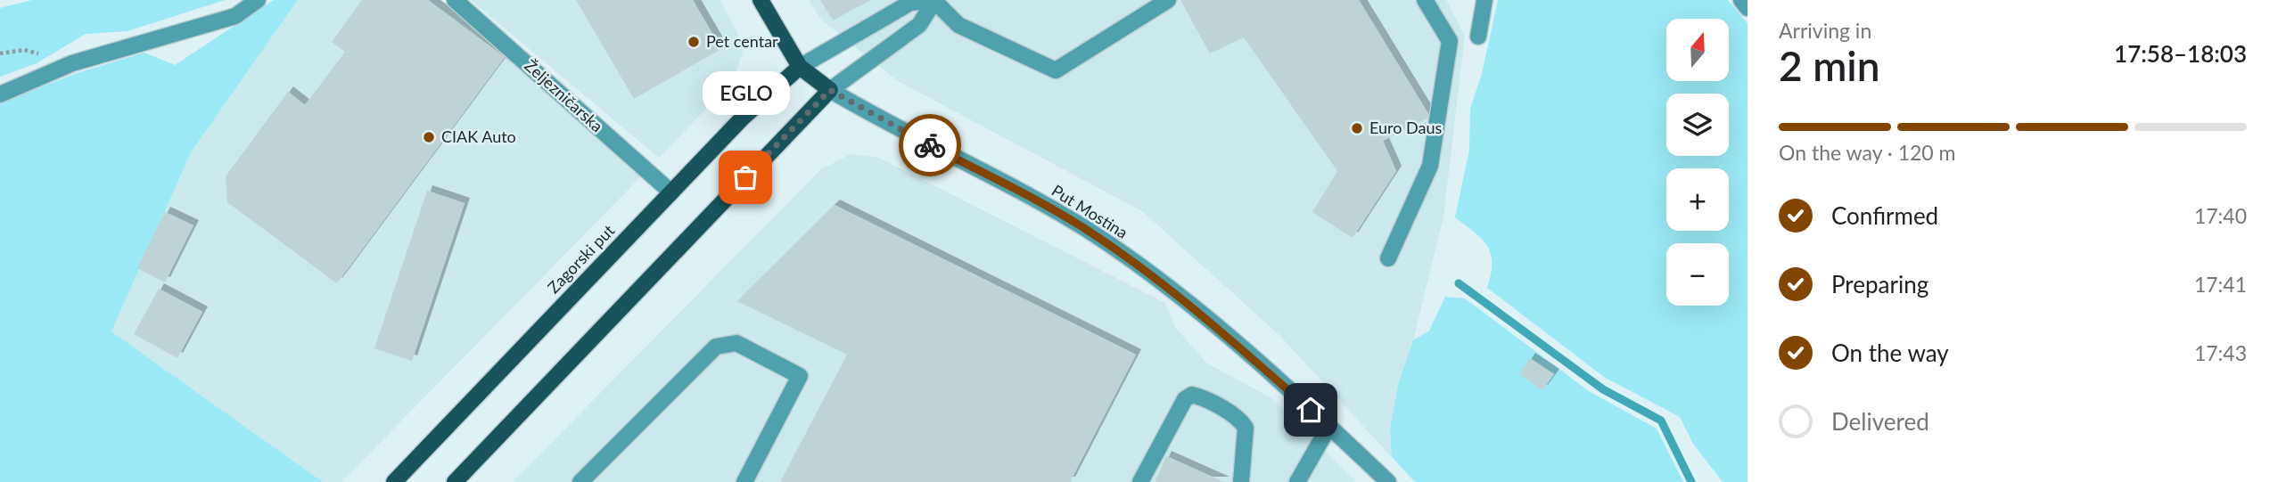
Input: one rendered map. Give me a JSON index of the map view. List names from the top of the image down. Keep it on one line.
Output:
{"streets":{"main road":["Put Mostina","Zagorski put"],"street":["Željezničarska"]},"crossings":[["Željezničarska","Zagorski put"],["Put Mostina","Zagorski put"]],"places":["Pet centar","Euro Daus","CIAK Auto","EGLO"],"north":"top","page":{"heading":["2 min","Arriving in","17:58–18:03"],"map_buttons":["+","−"],"bubble":"EGLO","bar":"On the way · 120 m","list":[["Confirmed","17:40"],["Preparing","17:41"],["On the way","17:43"],"Delivered"]}}
